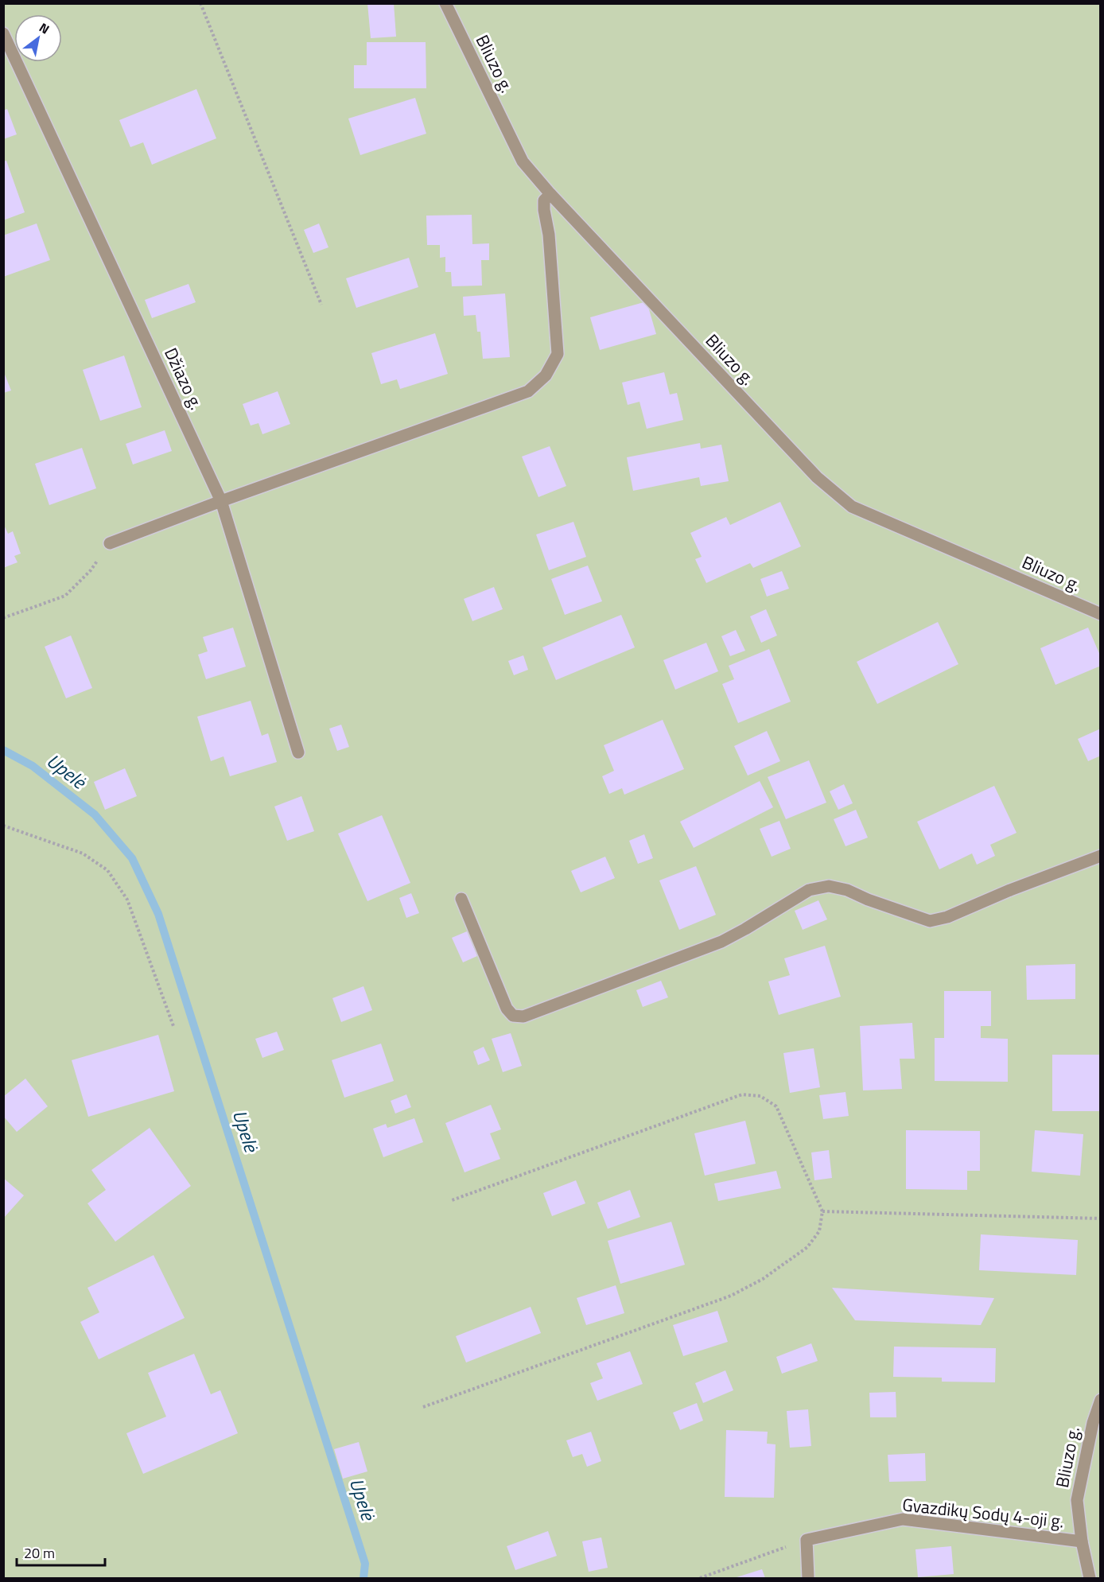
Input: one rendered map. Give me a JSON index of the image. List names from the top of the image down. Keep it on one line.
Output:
{"streets":{"street":["Bliuzo g.","Džiazo g.","Gvazdikų Sodų 4-oji g."]},"crossings":[["Bliuzo g.","Gvazdikų Sodų 4-oji g."]],"water":["Upelė"],"scale_bar":"20 m","north":"top right"}
